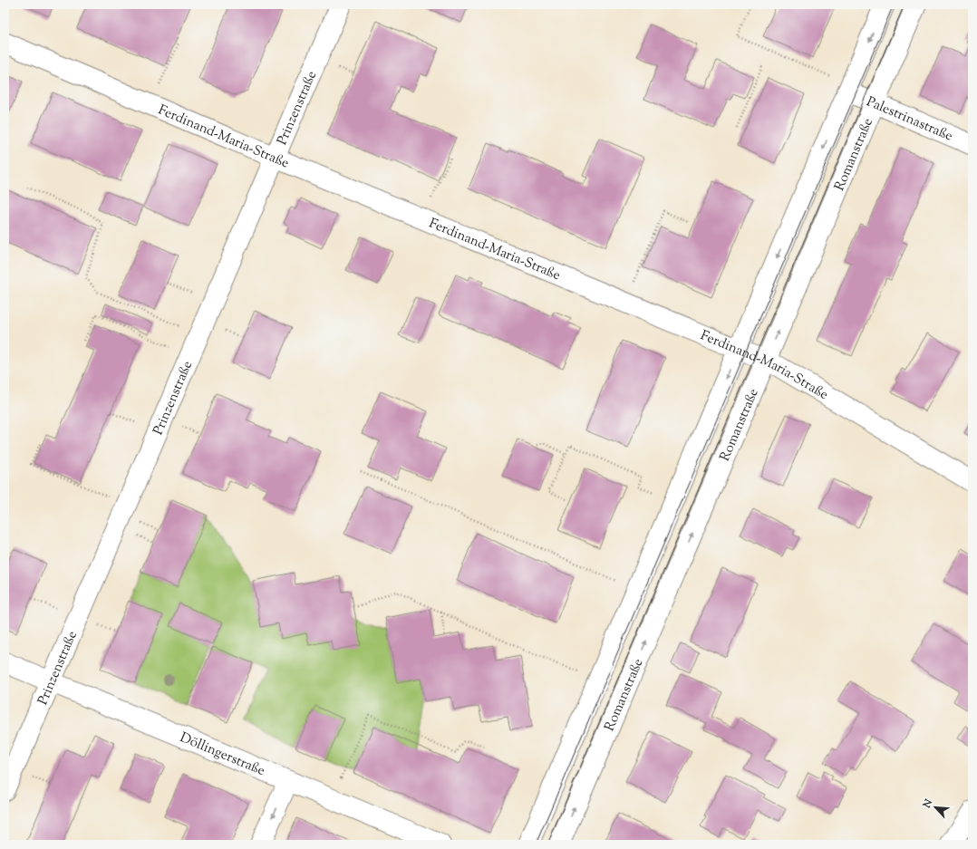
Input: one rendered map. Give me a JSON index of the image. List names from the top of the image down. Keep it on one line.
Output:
{"streets":{"street":["Prinzenstraße","Palestrinastraße","Ferdinand-Maria-Straße","Romanstraße","Döllingerstraße"]},"crossings":[["Prinzenstraße","Ferdinand-Maria-Straße"],["Prinzenstraße","Döllingerstraße"],["Palestrinastraße","Romanstraße"],["Ferdinand-Maria-Straße","Romanstraße"]],"north":"top left"}
